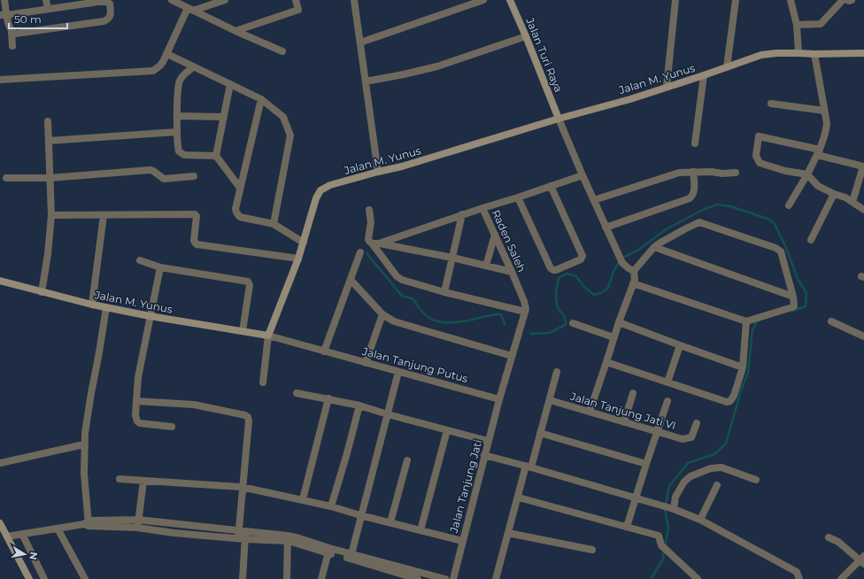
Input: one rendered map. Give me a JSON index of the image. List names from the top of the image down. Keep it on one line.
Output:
{"streets":{"street":["Jalan Turi Raya","Jalan M. Yunus","Raden Saleh","Jalan Tanjung Putus","Jalan Tanjung Jati VI","Jalan Tanjung Jati"]},"crossings":[["Jalan Turi Raya","Jalan M. Yunus"],["Jalan M. Yunus","Jalan Tanjung Putus"],["Jalan Tanjung Putus","Jalan Tanjung Jati"]],"scale_bar":"50 m","north":"right"}
